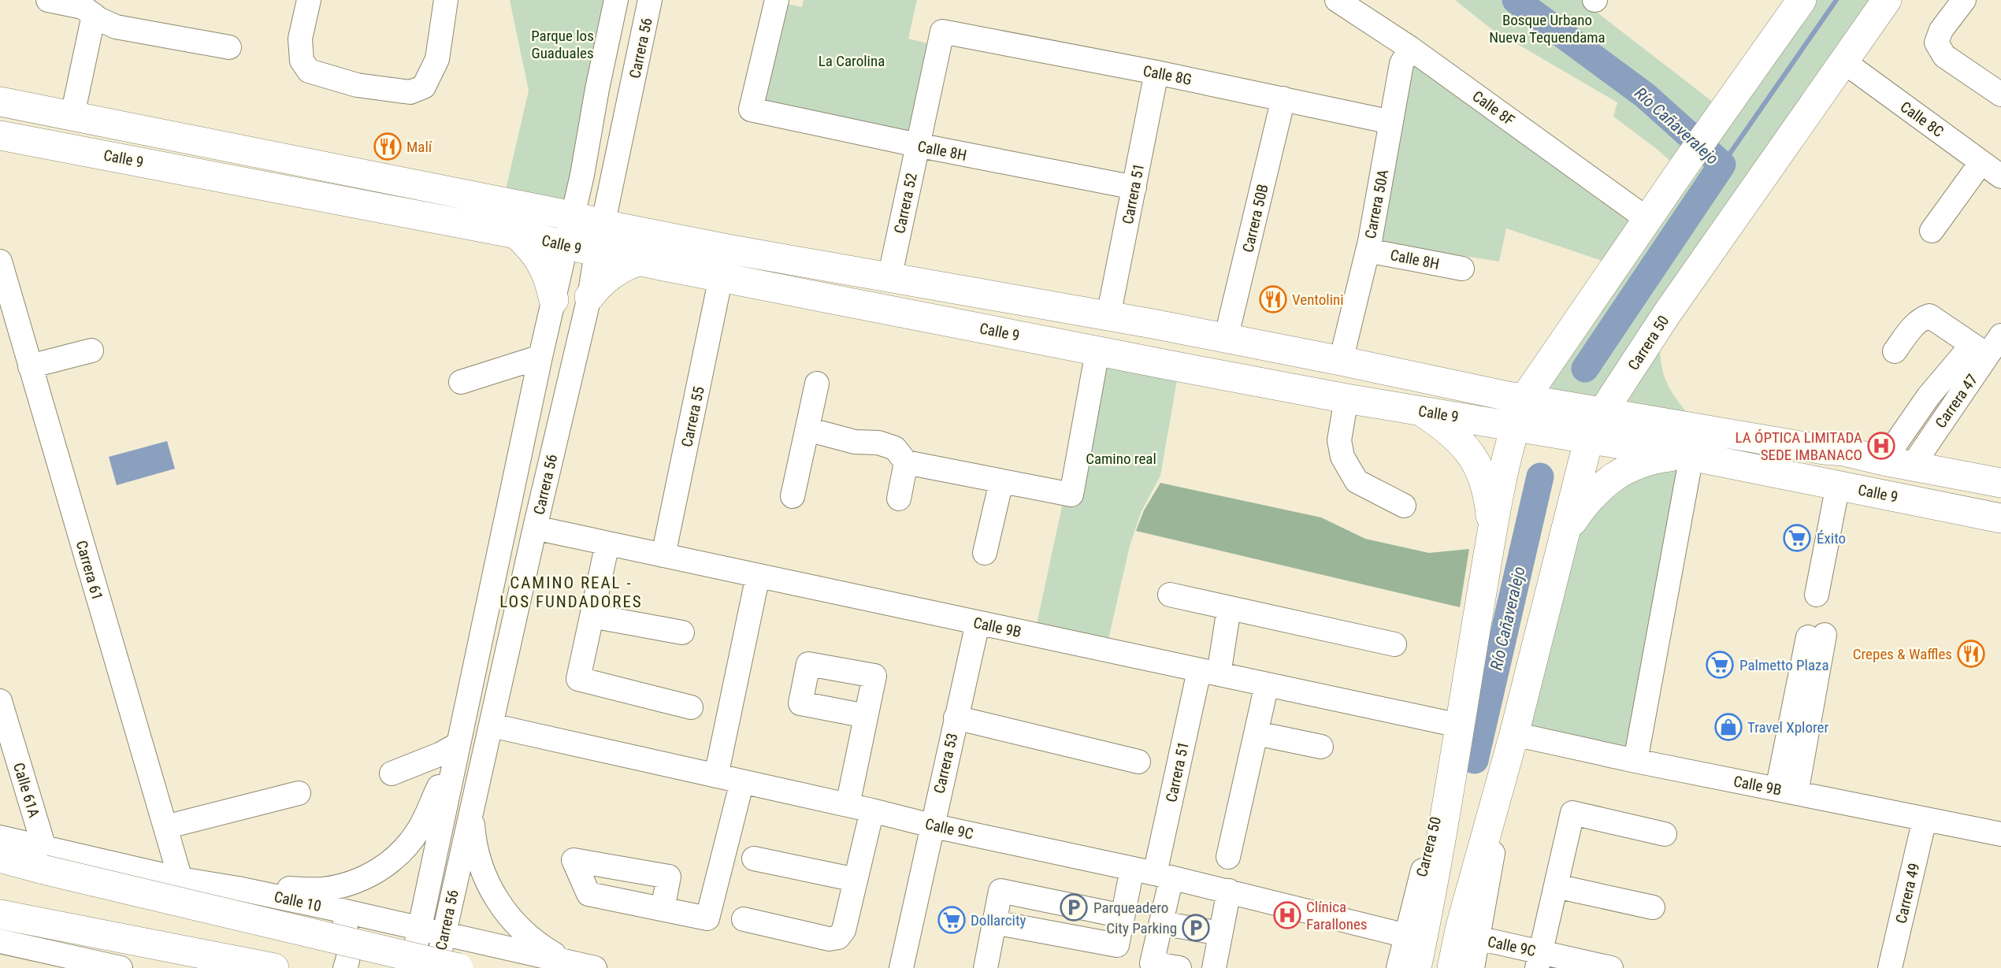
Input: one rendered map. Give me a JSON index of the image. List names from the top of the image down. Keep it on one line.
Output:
{"streets":{"main road":["Calle 9","Carrera 50","Calle 10"],"street":["Carrera 56","Calle 8G","Calle 8F","Calle 8C","Calle 8H","Carrera 51","Carrera 52","Carrera 50A","Carrera 50B","Carrera 47","Carrera 55","Carrera 61","Calle 9B","Carrera 53","Calle 61A","Calle 9C","Carrera 49"]},"crossings":[["Carrera 56","Calle 9"],["Carrera 56","Calle 9B"],["Carrera 56","Calle 9C"],["Carrera 56","Calle 10"],["Calle 8G","Carrera 51"],["Calle 8G","Carrera 52"],["Calle 8G","Carrera 50A"],["Calle 8G","Carrera 50B"],["Calle 8F","Carrera 50A"],["Calle 8F","Carrera 50"],["Calle 8C","Carrera 50"],["Calle 8H","Carrera 51"],["Calle 8H","Carrera 52"],["Calle 8H","Carrera 50A"],["Calle 9","Carrera 51"],["Calle 9","Carrera 52"],["Calle 9","Carrera 50A"],["Calle 9","Carrera 50B"],["Calle 9","Carrera 50"],["Calle 9","Carrera 47"],["Calle 9","Carrera 55"],["Carrera 51","Calle 9B"],["Carrera 51","Calle 9C"],["Carrera 50","Calle 9B"],["Carrera 50","Calle 9C"],["Carrera 55","Calle 9B"],["Carrera 61","Calle 10"],["Calle 9B","Carrera 53"],["Calle 9B","Carrera 49"],["Carrera 53","Calle 9C"],["Calle 61A","Calle 10"]],"districts":["CAMINO REAL - LOS FUNDADORES"],"water":["Río Cañaveralejo"],"parks":["Bosque Urbano Nueva Tequendama","Parque los Guaduales","La Carolina","Camino real"],"places":{"restaurant":["Malí","Ventolini","Crepes & Waffles"],"hospital":["LA ÓPTICA LIMITADA SEDE IMBANACO","Clínica Farallones"],"supermarket":["Éxito","Palmetto Plaza","Dollarcity"],"shop":["Travel Xplorer"],"parking":["Parqueadero","City Parking"]}}
